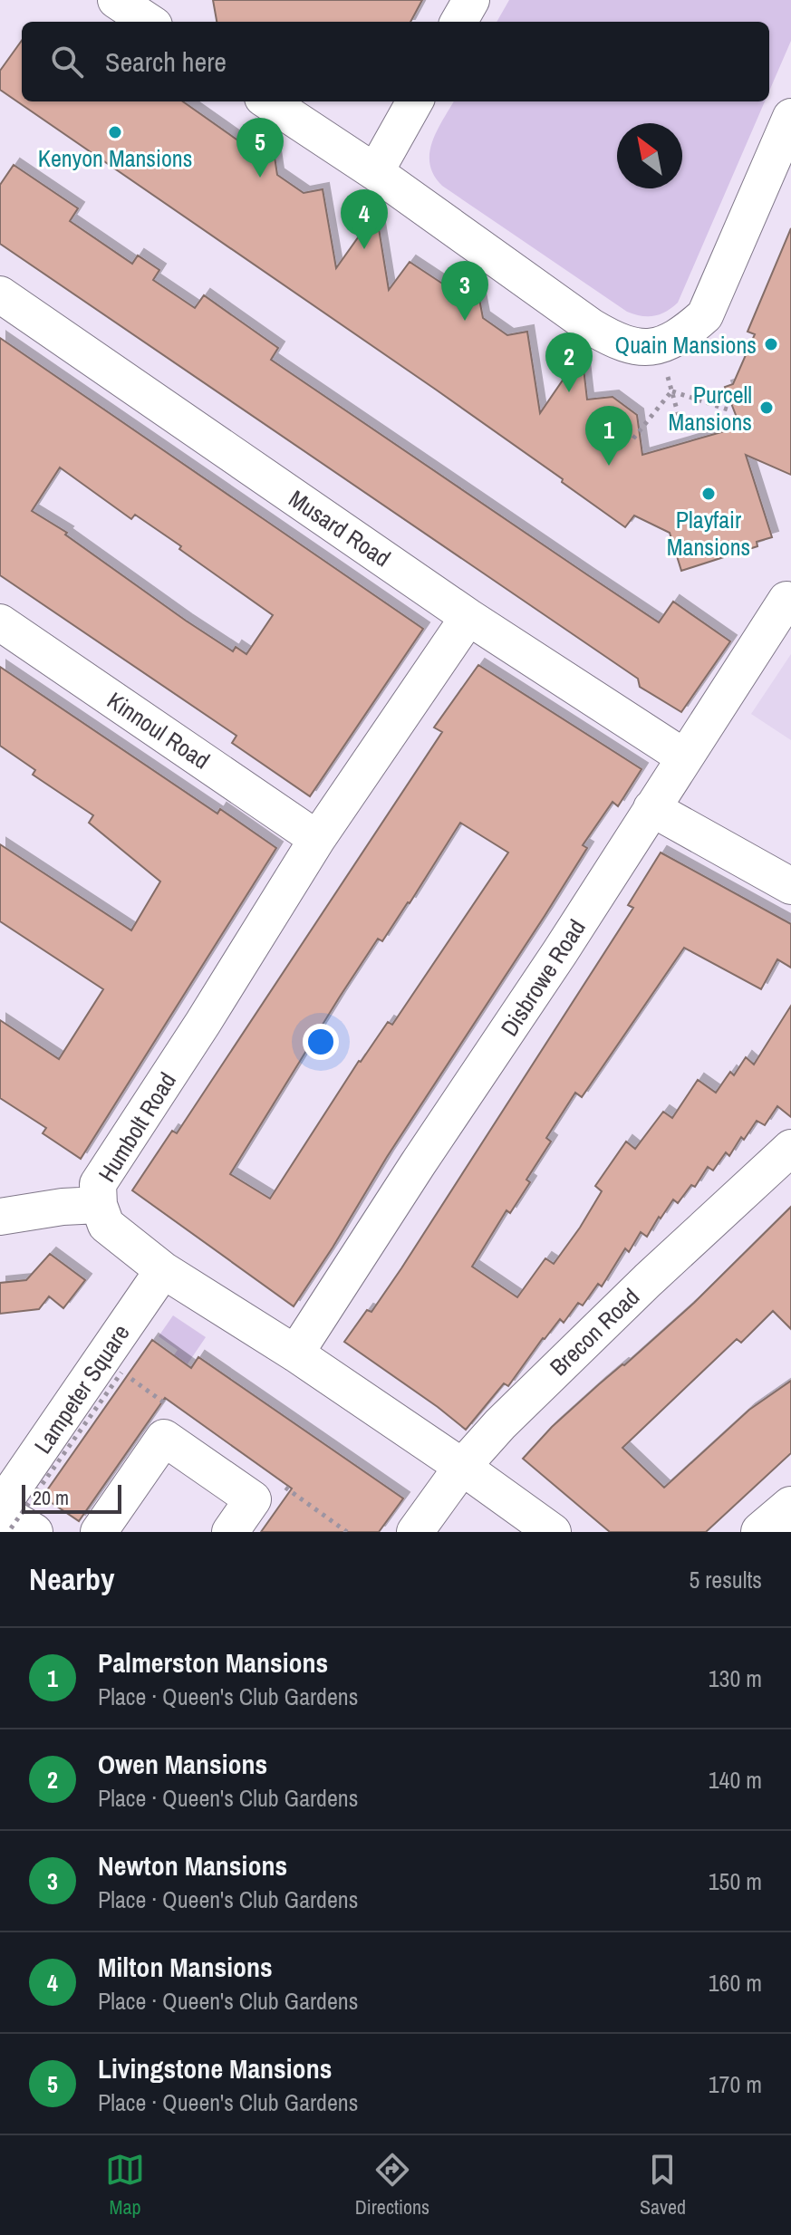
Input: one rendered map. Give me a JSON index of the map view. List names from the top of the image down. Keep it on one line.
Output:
{"streets":{"street":["Musard Road","Kinnoul Road","Disbrowe Road","Humbolt Road","Brecon Road","Lampeter Square"]},"crossings":[["Musard Road","Disbrowe Road"],["Musard Road","Humbolt Road"],["Kinnoul Road","Humbolt Road"],["Disbrowe Road","Humbolt Road"],["Humbolt Road","Brecon Road"],["Humbolt Road","Lampeter Square"]],"places":["Kenyon Mansions","Quain Mansions","Purcell Mansions","Playfair Mansions"],"scale_bar":"20 m","north":"top left","page":{"search":"Search here","pins":["5","4","3","2","1"],"scale":"20 m","heading":["Nearby","5 results"],"list":[{"mark":"1","name":"Palmerston Mansions","note":"Place · Queen's Club Gardens","value":"130 m"},{"mark":"2","name":"Owen Mansions","note":"Place · Queen's Club Gardens","value":"140 m"},{"mark":"3","name":"Newton Mansions","note":"Place · Queen's Club Gardens","value":"150 m"},{"mark":"4","name":"Milton Mansions","note":"Place · Queen's Club Gardens","value":"160 m"},{"mark":"5","name":"Livingstone Mansions","note":"Place · Queen's Club Gardens","value":"170 m"}],"nav":["Map","Directions","Saved"]}}
